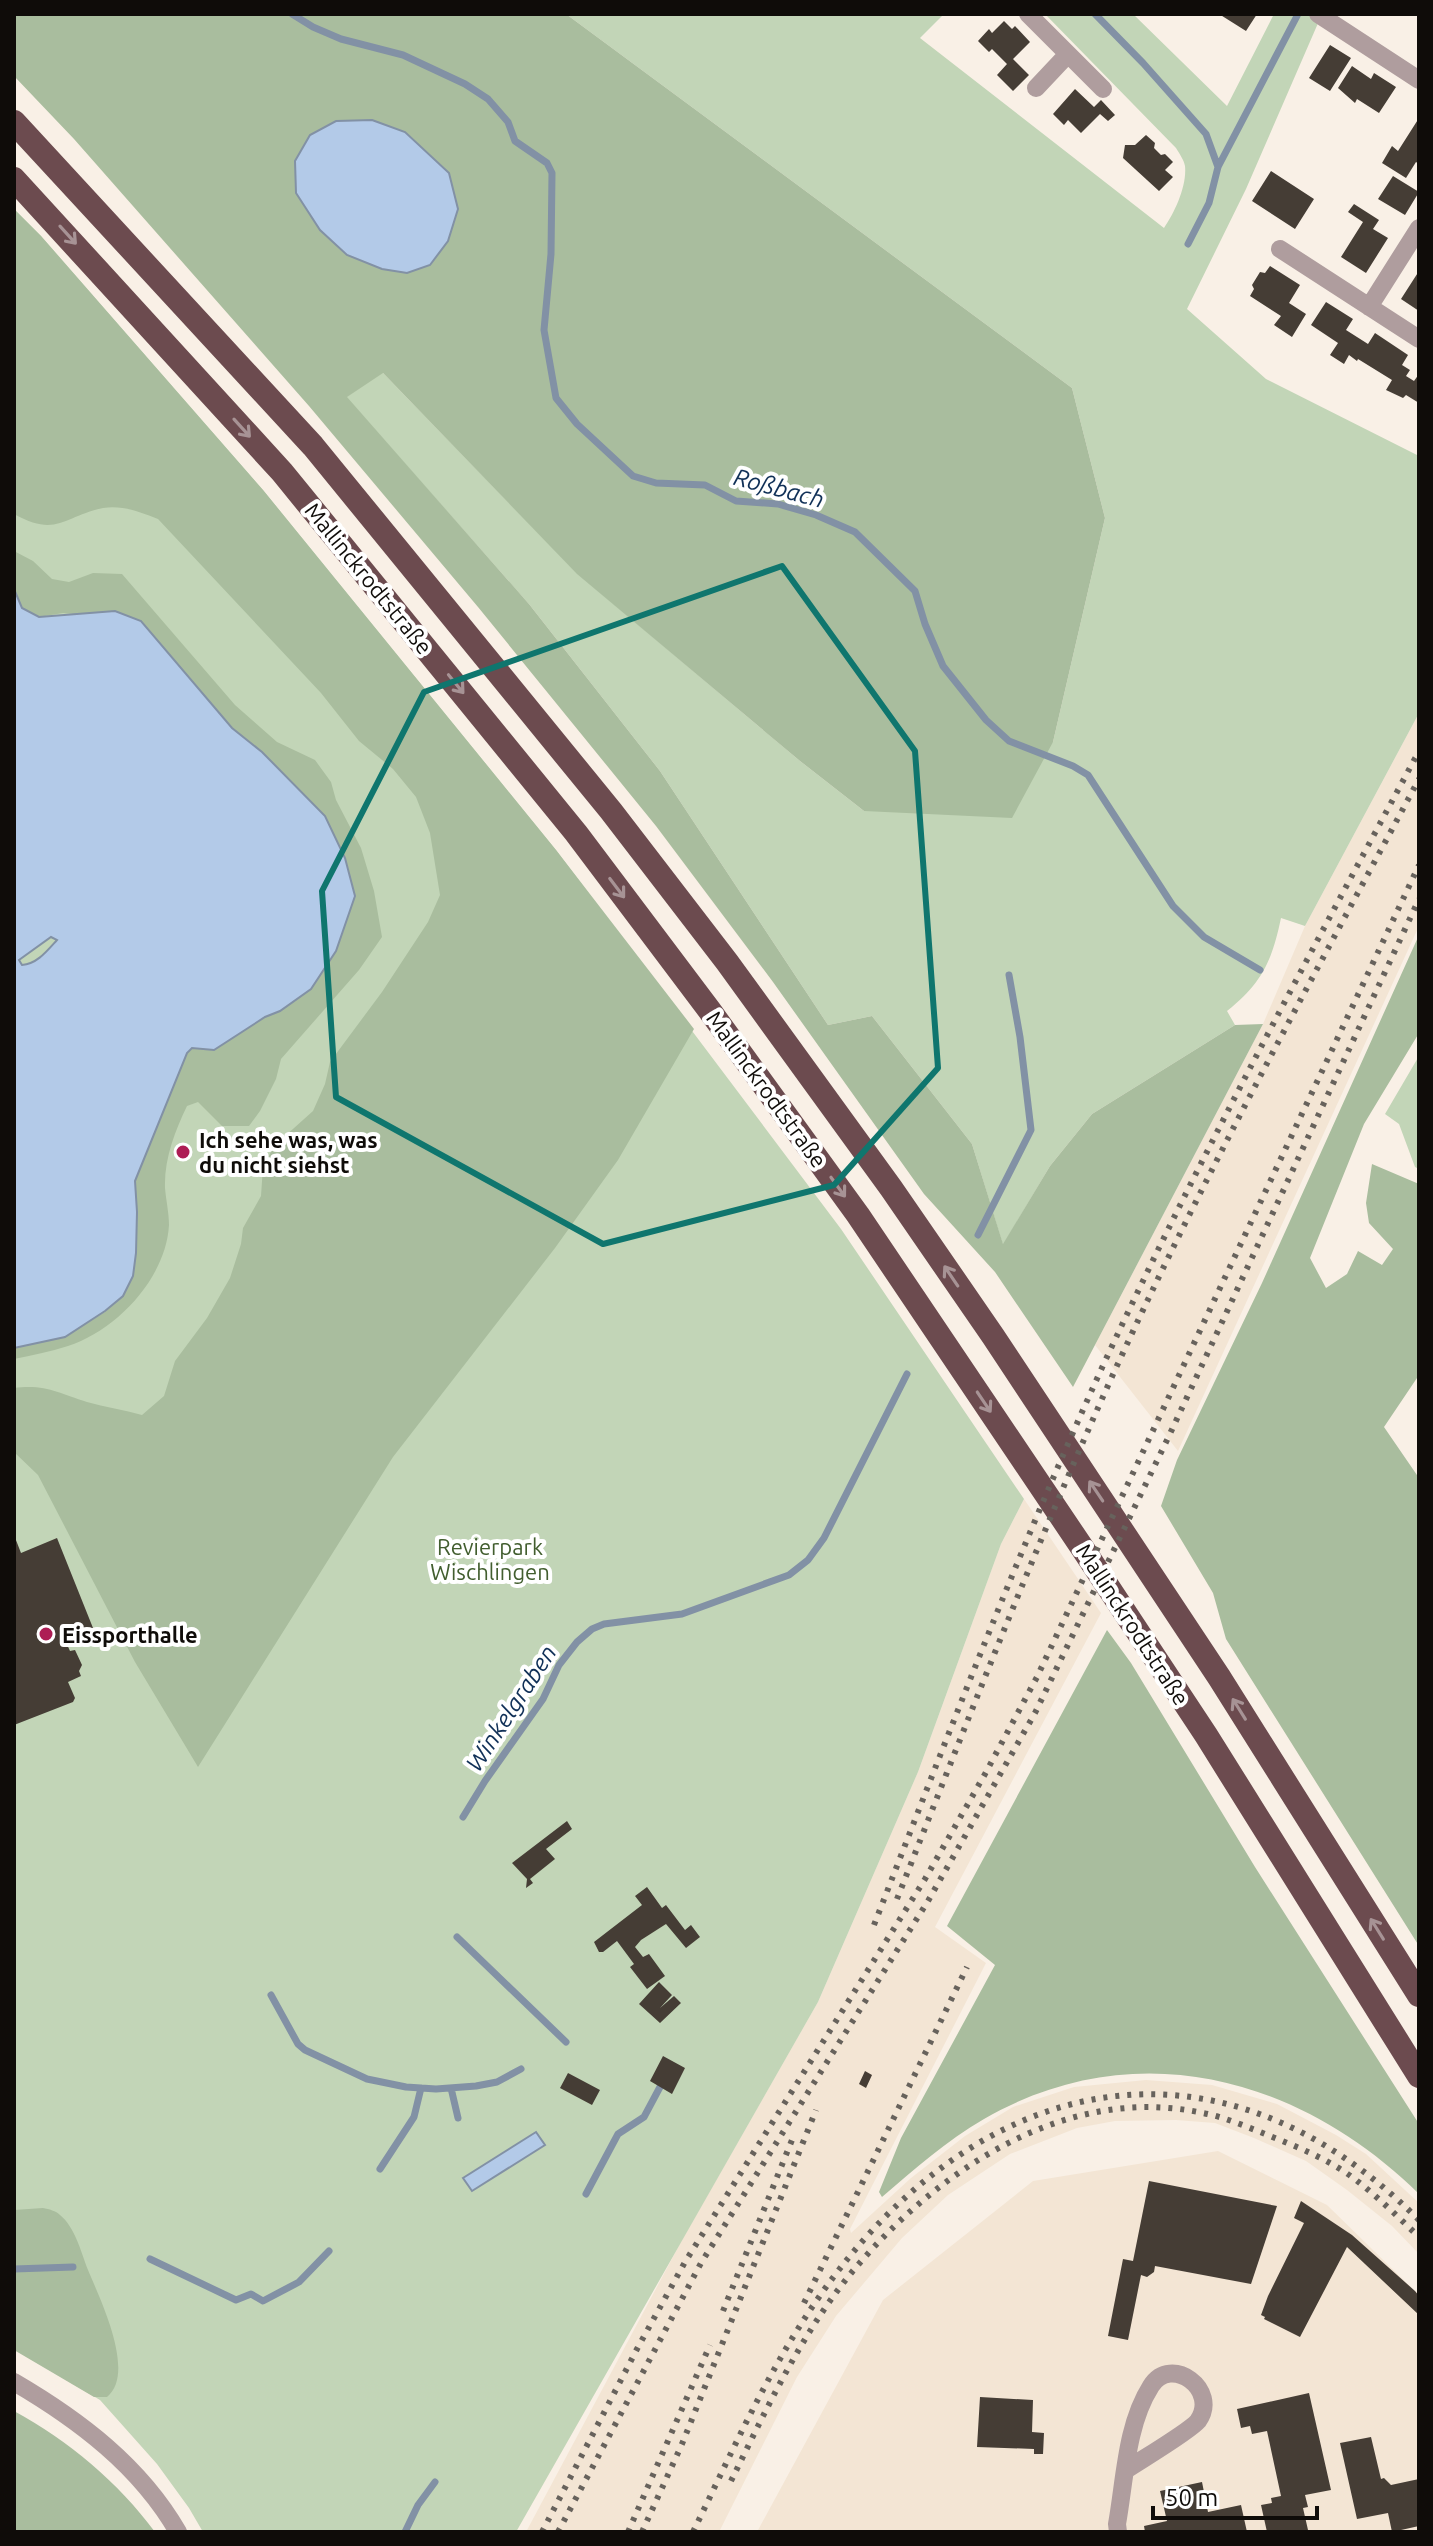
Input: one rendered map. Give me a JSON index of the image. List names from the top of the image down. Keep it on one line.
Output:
{"streets":{"highway":["Mallinckrodtstraße"]},"water":["Roßbach","Winkelgraben"],"parks":["Revierpark Wischlingen"],"places":["Ich sehe was, was du nicht siehst","Eissporthalle"],"scale_bar":"50 m"}
